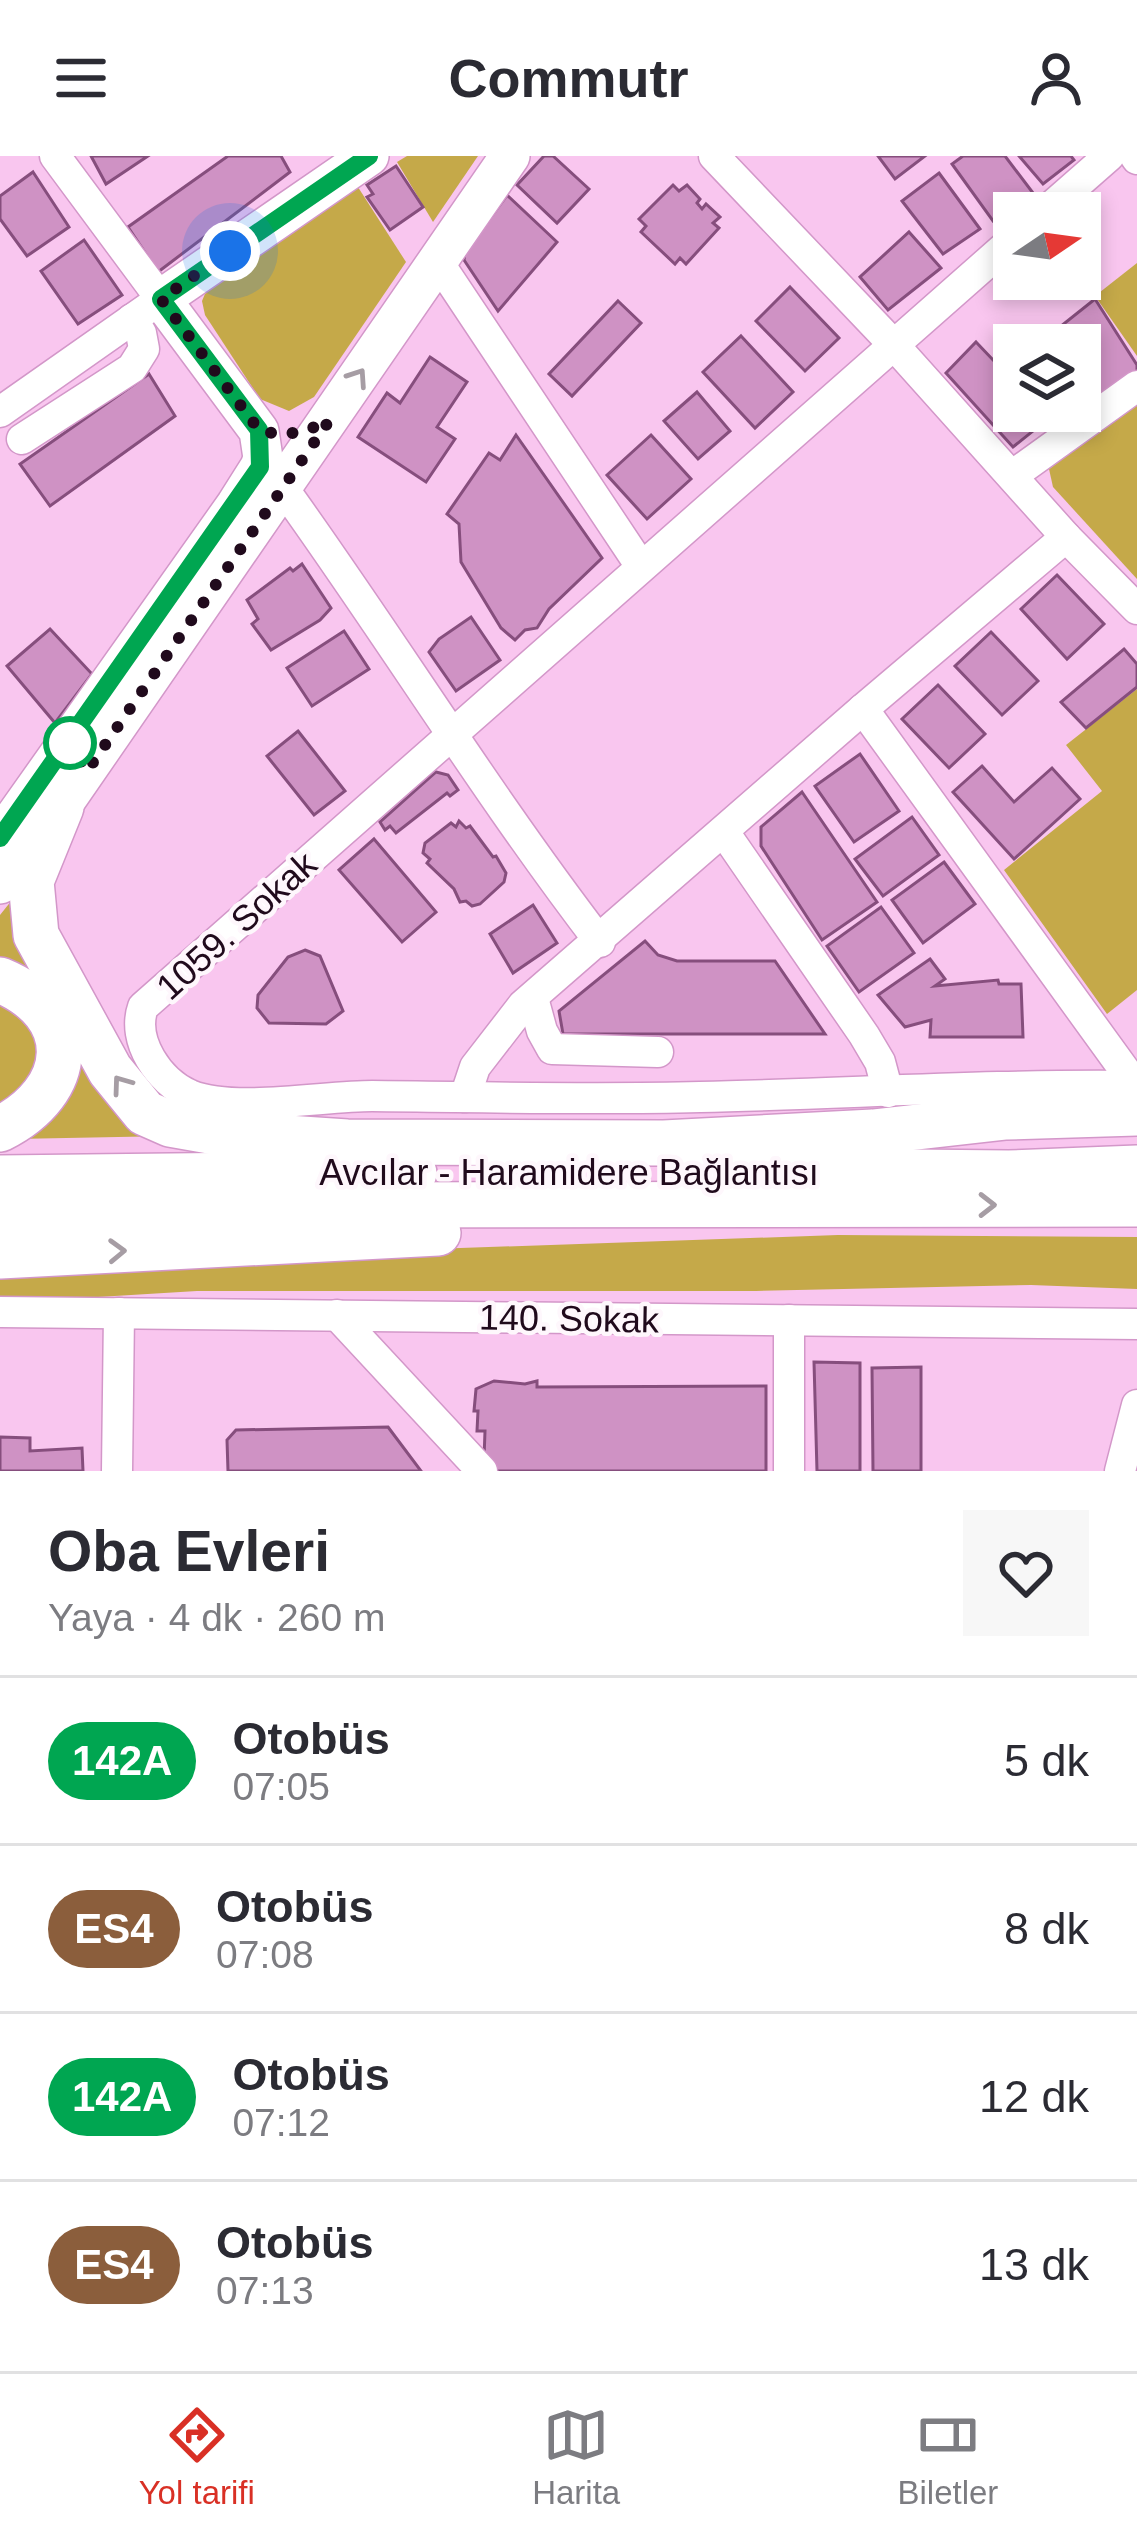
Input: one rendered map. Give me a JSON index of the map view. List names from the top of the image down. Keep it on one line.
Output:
{"streets":{"highway":["Avcılar - Haramidere Bağlantısı"],"street":["1059. Sokak","140. Sokak"]},"lines":["bus line 142A"],"north":"right","page":{"header":"Commutr","heading":["Oba Evleri","Yaya · 4 dk · 260 m"],"list":[{"mark":"142A","name":"Otobüs","note":"07:05","value":"5 dk"},{"mark":"ES4","name":"Otobüs","note":"07:08","value":"8 dk"},{"mark":"142A","name":"Otobüs","note":"07:12","value":"12 dk"},{"mark":"ES4","name":"Otobüs","note":"07:13","value":"13 dk"}],"tabs":["Yol tarifi","Harita","Biletler"]}}
